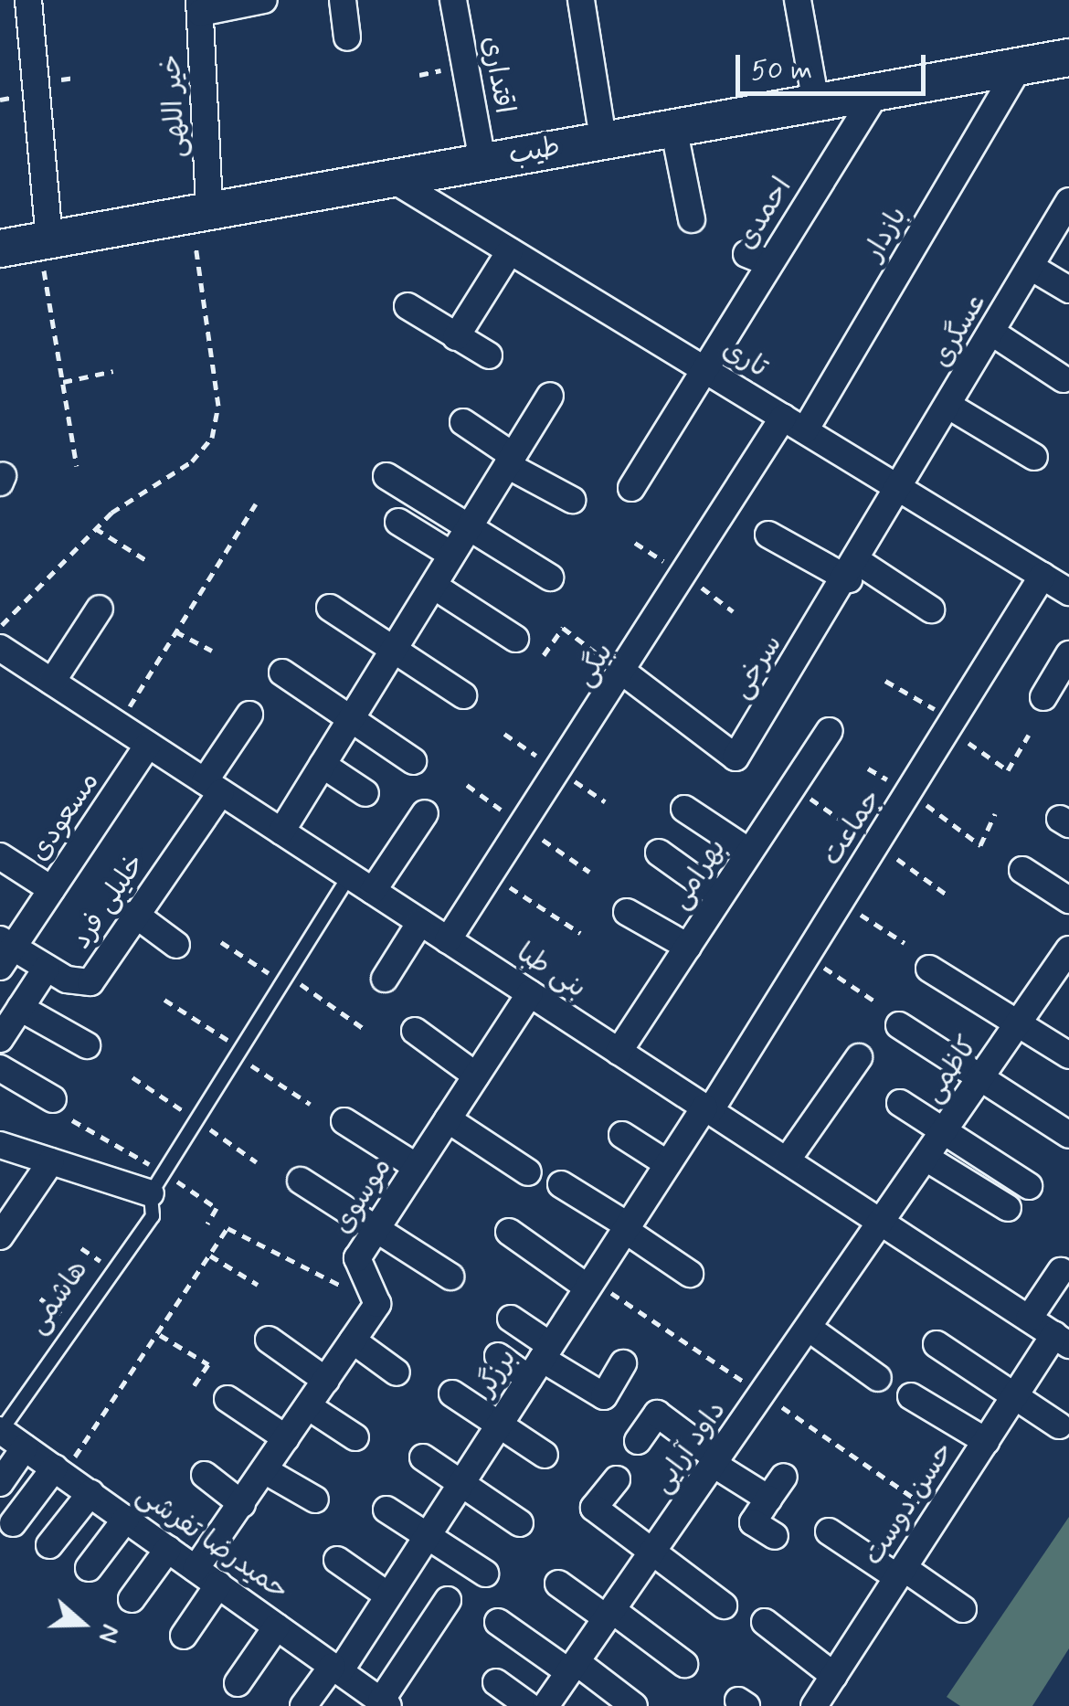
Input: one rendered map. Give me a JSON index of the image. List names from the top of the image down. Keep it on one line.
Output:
{"streets":{"main road":["طیب"],"street":["اقتداری","خیر اللهی","احمدی","بازدار","عسگری","تاری","بیگی","سرخی","مسعودی","جماعت","بهرامی","خلیلی فرد","بنی طبا","کاظمی","موسوی","برزگر","داود آرایی","حسن دوست","حمیدرضا تفرشی"],"lane":["هاشمی"]},"crossings":[["اقتداری","طیب"],["خیر اللهی","طیب"],["طیب","احمدی"],["طیب","بازدار"],["طیب","تاری"],["احمدی","تاری"],["بازدار","تاری"],["بازدار","بیگی"],["عسگری","تاری"],["عسگری","سرخی"],["تاری","بیگی"],["تاری","سرخی"],["تاری","جماعت"],["بیگی","سرخی"],["بیگی","بنی طبا"],["مسعودی","بنی طبا"],["جماعت","بنی طبا"],["جماعت","برزگر"],["بهرامی","بنی طبا"],["خلیلی فرد","بنی طبا"],["بنی طبا","کاظمی"],["بنی طبا","موسوی"],["بنی طبا","هاشمی"],["بنی طبا","برزگر"],["بنی طبا","داود آرایی"],["بنی طبا","حسن دوست"],["کاظمی","داود آرایی"],["هاشمی","حمیدرضا تفرشی"],["برزگر","حمیدرضا تفرشی"]],"scale_bar":"50 m","north":"right"}
